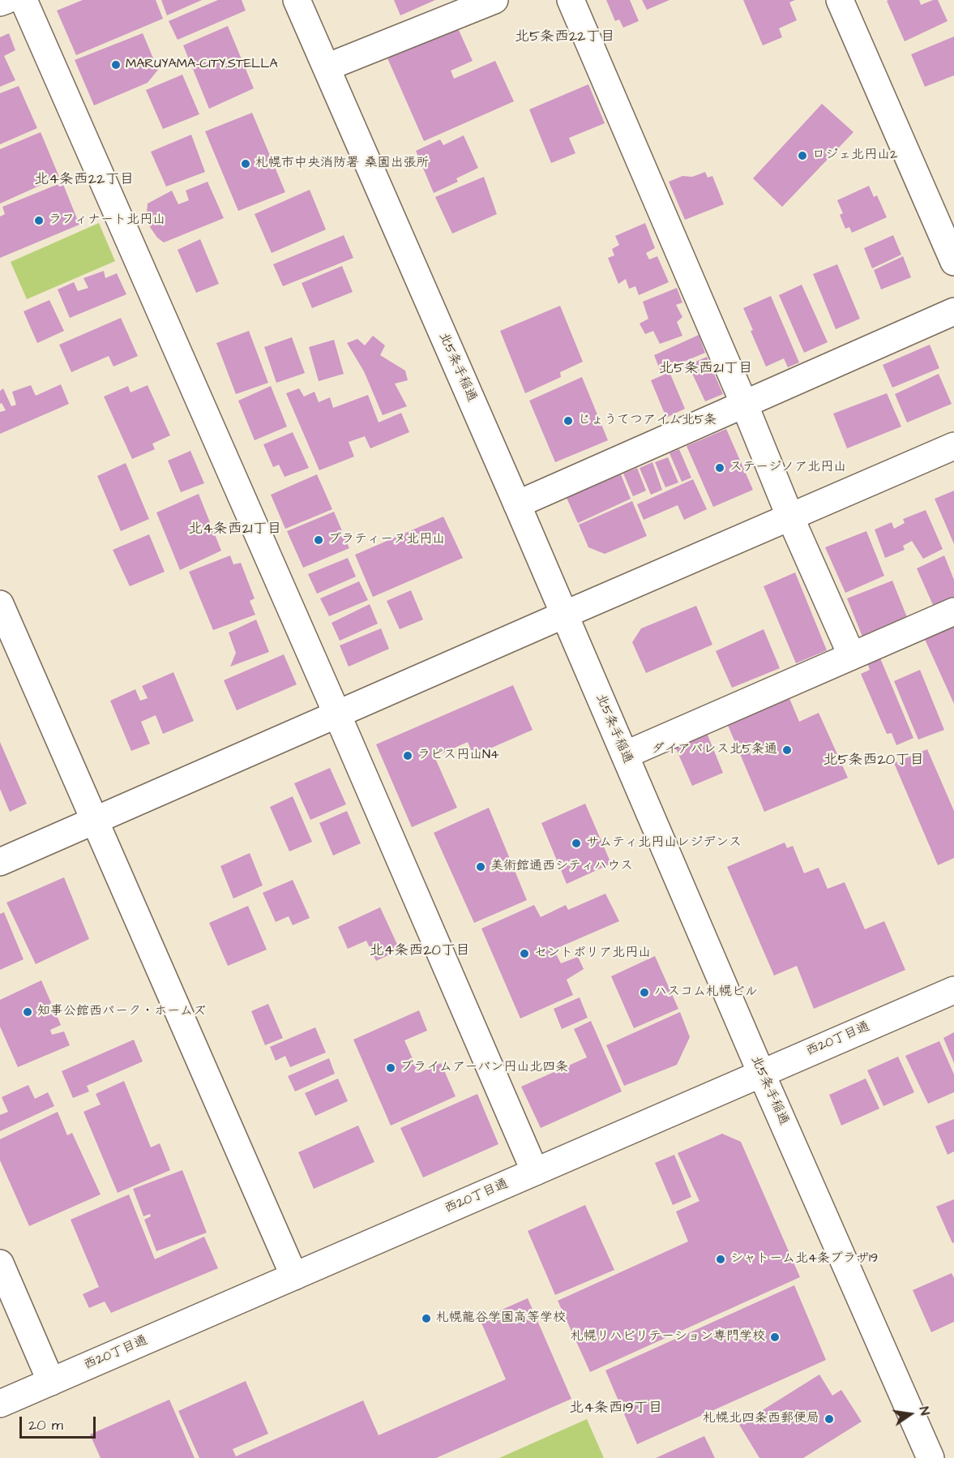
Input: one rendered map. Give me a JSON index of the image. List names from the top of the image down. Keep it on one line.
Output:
{"streets":{"street":["北5条手稲通","西20丁目通"]},"crossings":[["北5条手稲通","西20丁目通"]],"districts":["北5条西22丁目","北4条西22丁目","北5条西21丁目","北4条西21丁目","北5条西20丁目","北4条西20丁目","北4条西19丁目"],"places":["MARUYAMA-CITY.STELLA","ロジェ北円山2","札幌市中央消防署 桑園出張所","ラフィナート北円山","じょうてつアイム北5条","ステージノア北円山","プラティーヌ北円山","ダイアパレス北5条通","ラピス円山N4","サムティ北円山レジデンス","美術館通西シティハウス","セントポリア北円山","ハスコム札幌ビル","知事公館西パーク・ホームズ","プライムアーバン円山北四条","シャトーム北4条プラザ19","札幌龍谷学園高等学校","札幌リハビリテーション専門学校","札幌北四条西郵便局"],"scale_bar":"20 m","north":"right"}
